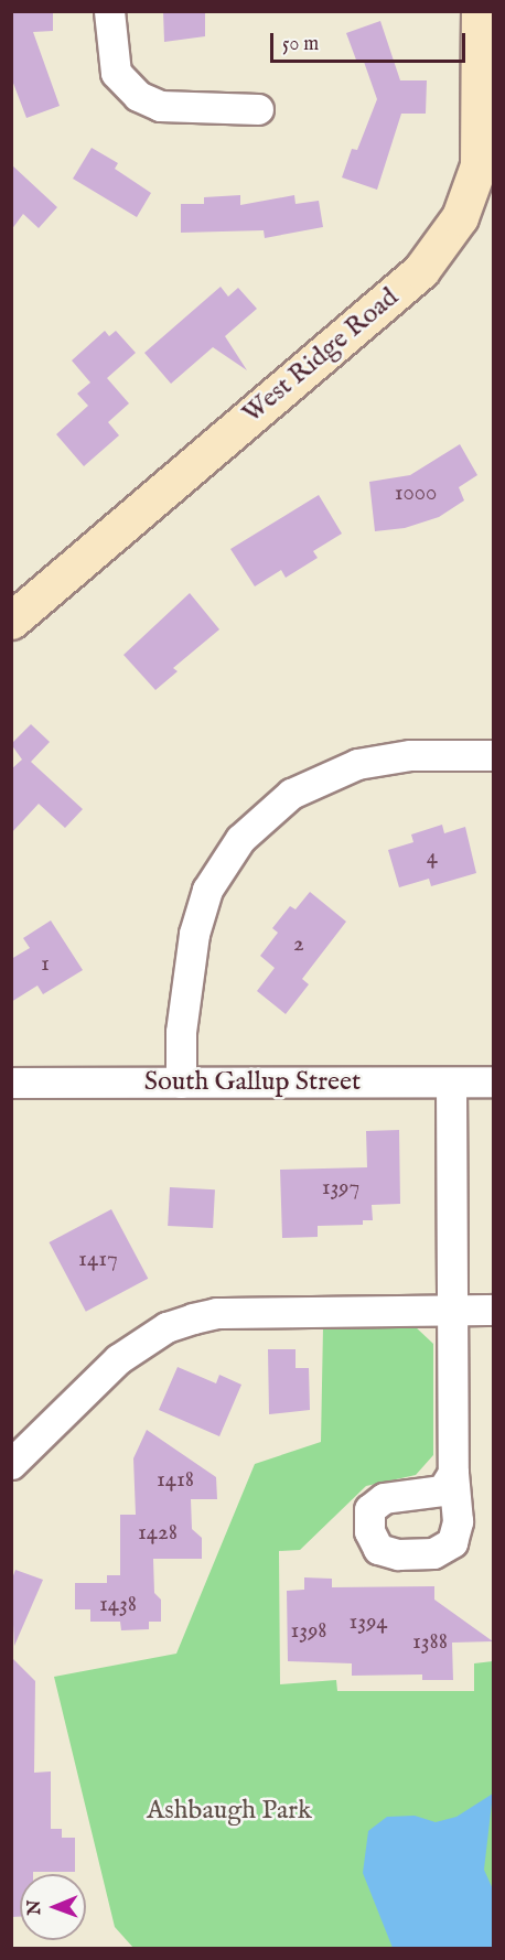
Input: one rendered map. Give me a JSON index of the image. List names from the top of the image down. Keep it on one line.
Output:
{"streets":{"street":["West Ridge Road","South Gallup Street"]},"parks":["Ashbaugh Park"],"house_numbers":["1000","4","2","1","1397","1417","1418","1428","1438","1394","1398","1388"],"scale_bar":"50 m","north":"left"}
